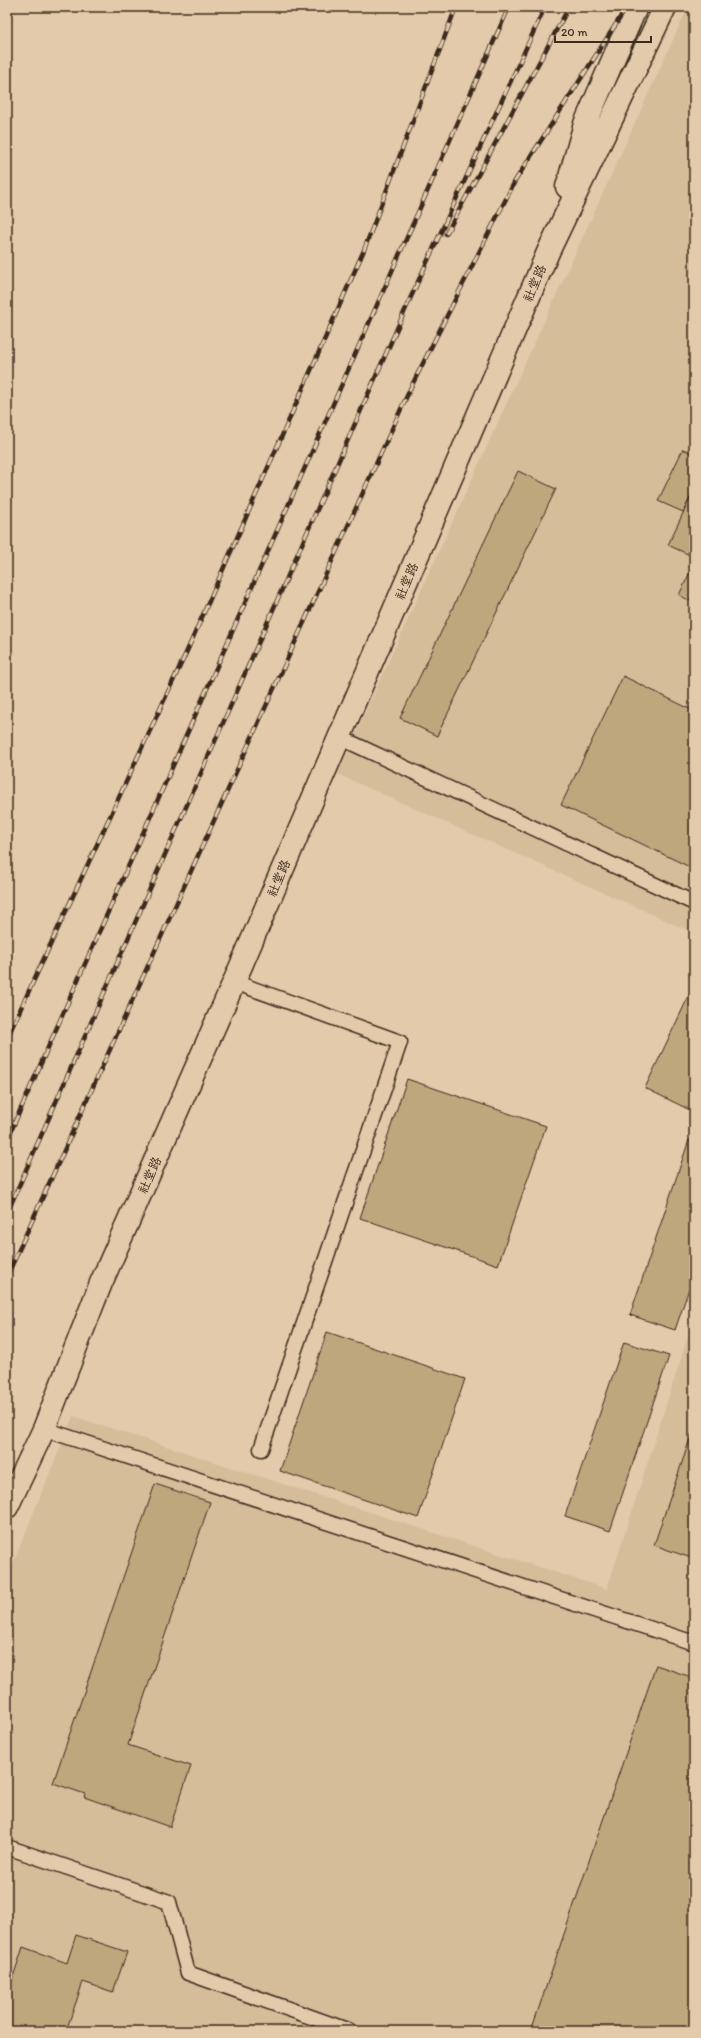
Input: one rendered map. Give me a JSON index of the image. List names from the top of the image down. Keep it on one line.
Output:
{"streets":{"main road":["社堂路"]},"scale_bar":"20 m"}
